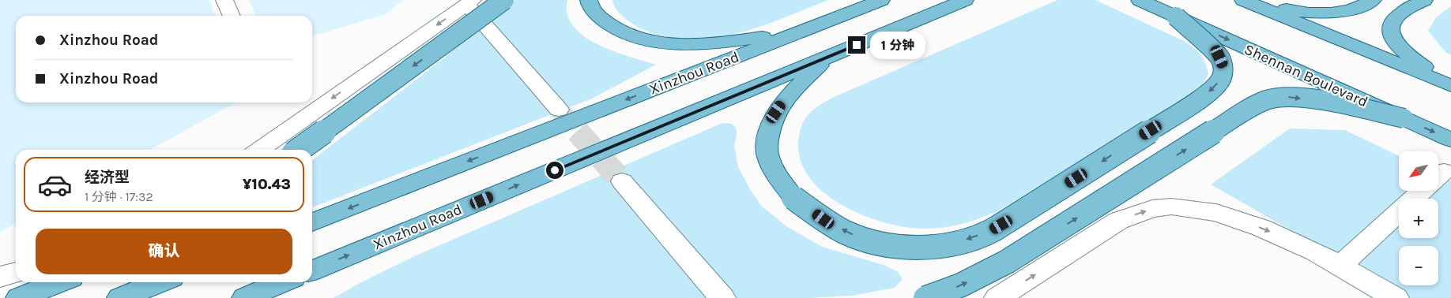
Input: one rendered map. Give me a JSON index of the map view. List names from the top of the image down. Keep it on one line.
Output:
{"streets":{"main road":["Xinzhou Road","Shennan Boulevard"]},"north":"bottom left","page":{"banner":["Xinzhou Road","Xinzhou Road"],"bubble":"1 分钟","map_buttons":["+","−"],"list":[{"name":"经济型","note":"1 分钟 · 17:32","value":"¥10.43"}],"buttons":"确认"}}
